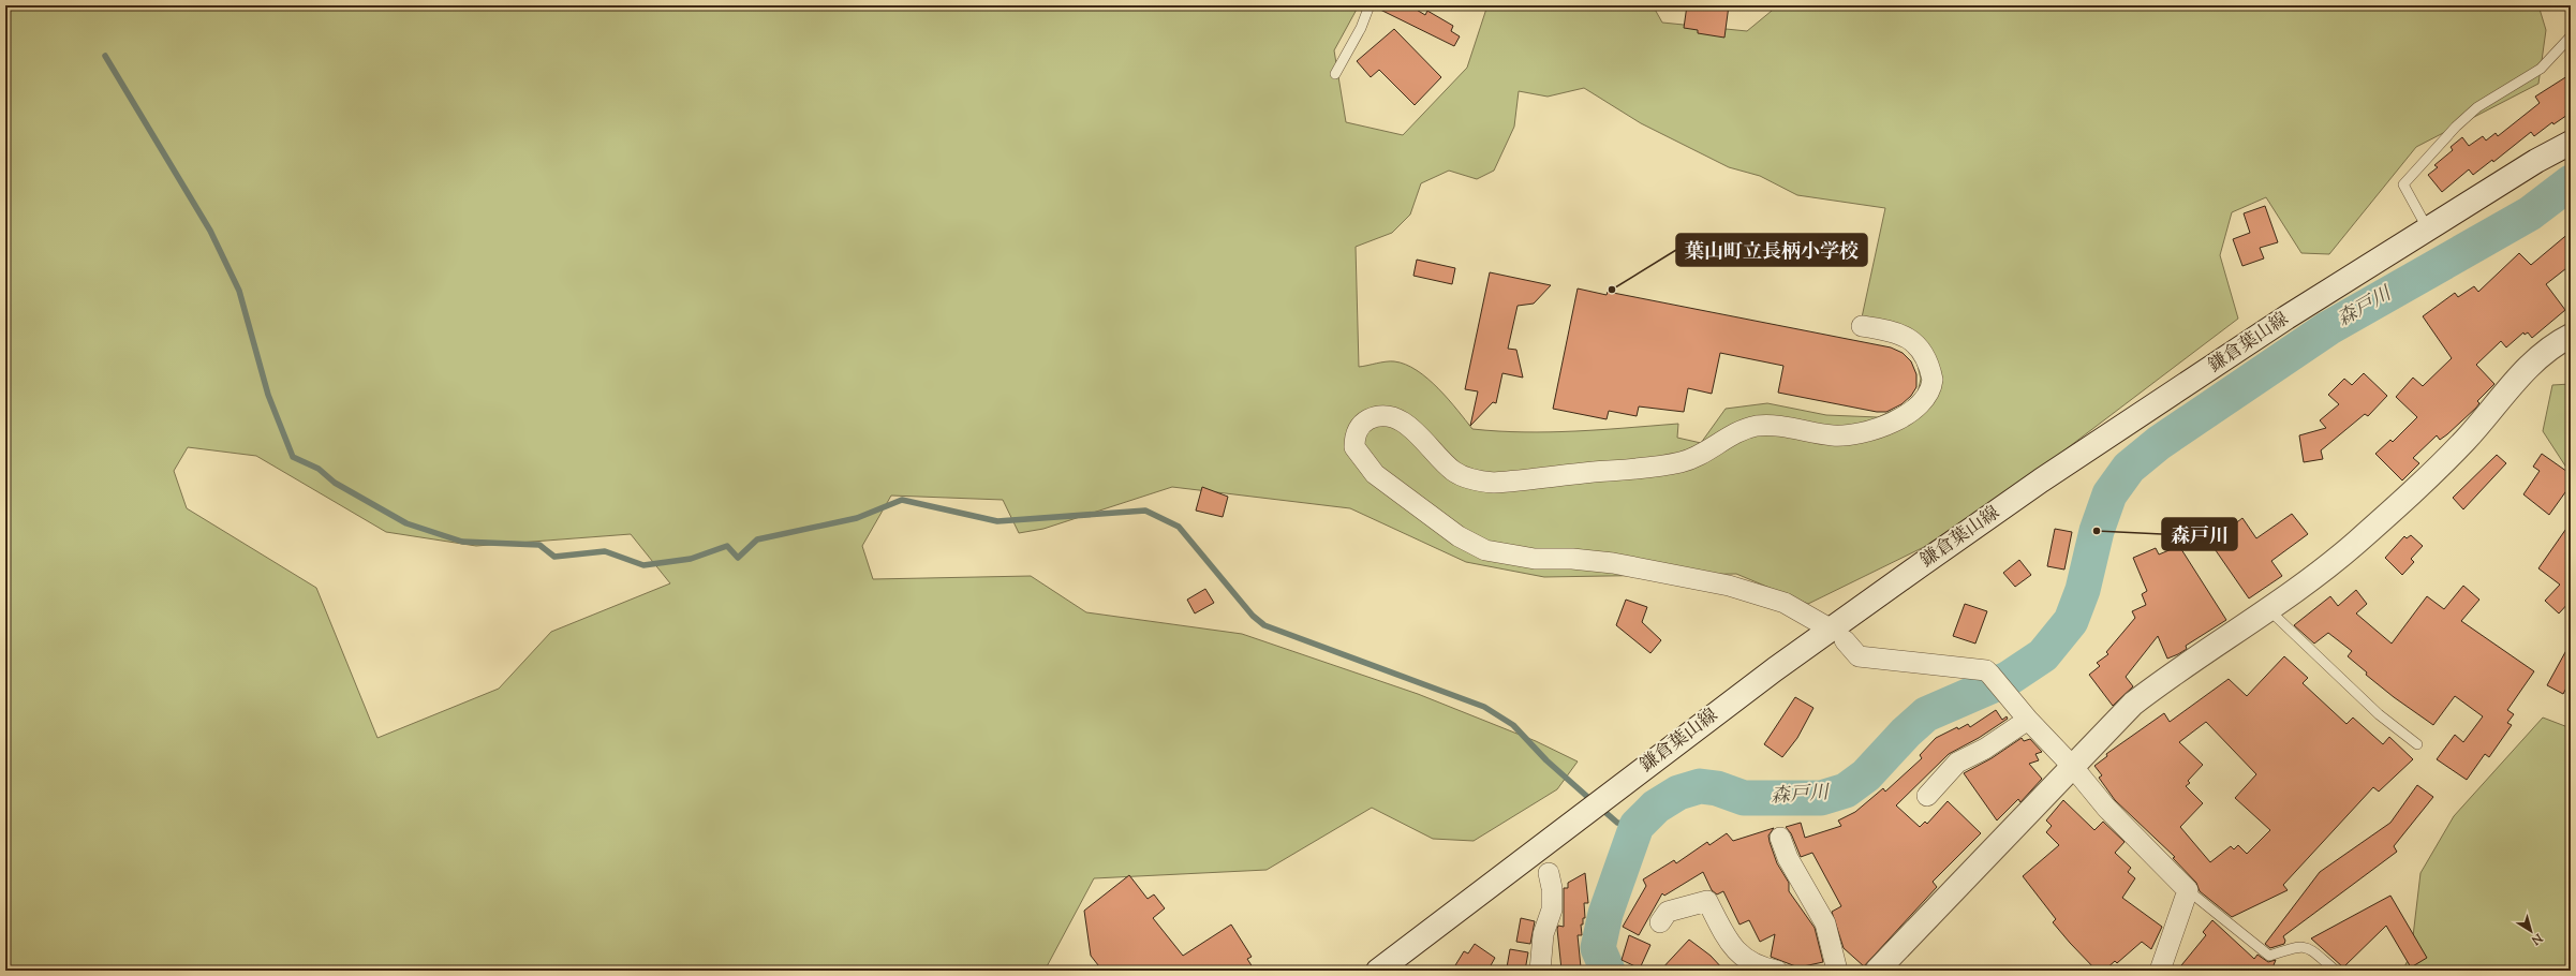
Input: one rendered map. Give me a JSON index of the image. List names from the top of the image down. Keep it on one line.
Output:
{"streets":{"main road":["鎌倉葉山線"]},"water":["森戸川"],"places":["葉山町立長柄小学校","森戸川"],"north":"bottom right"}
